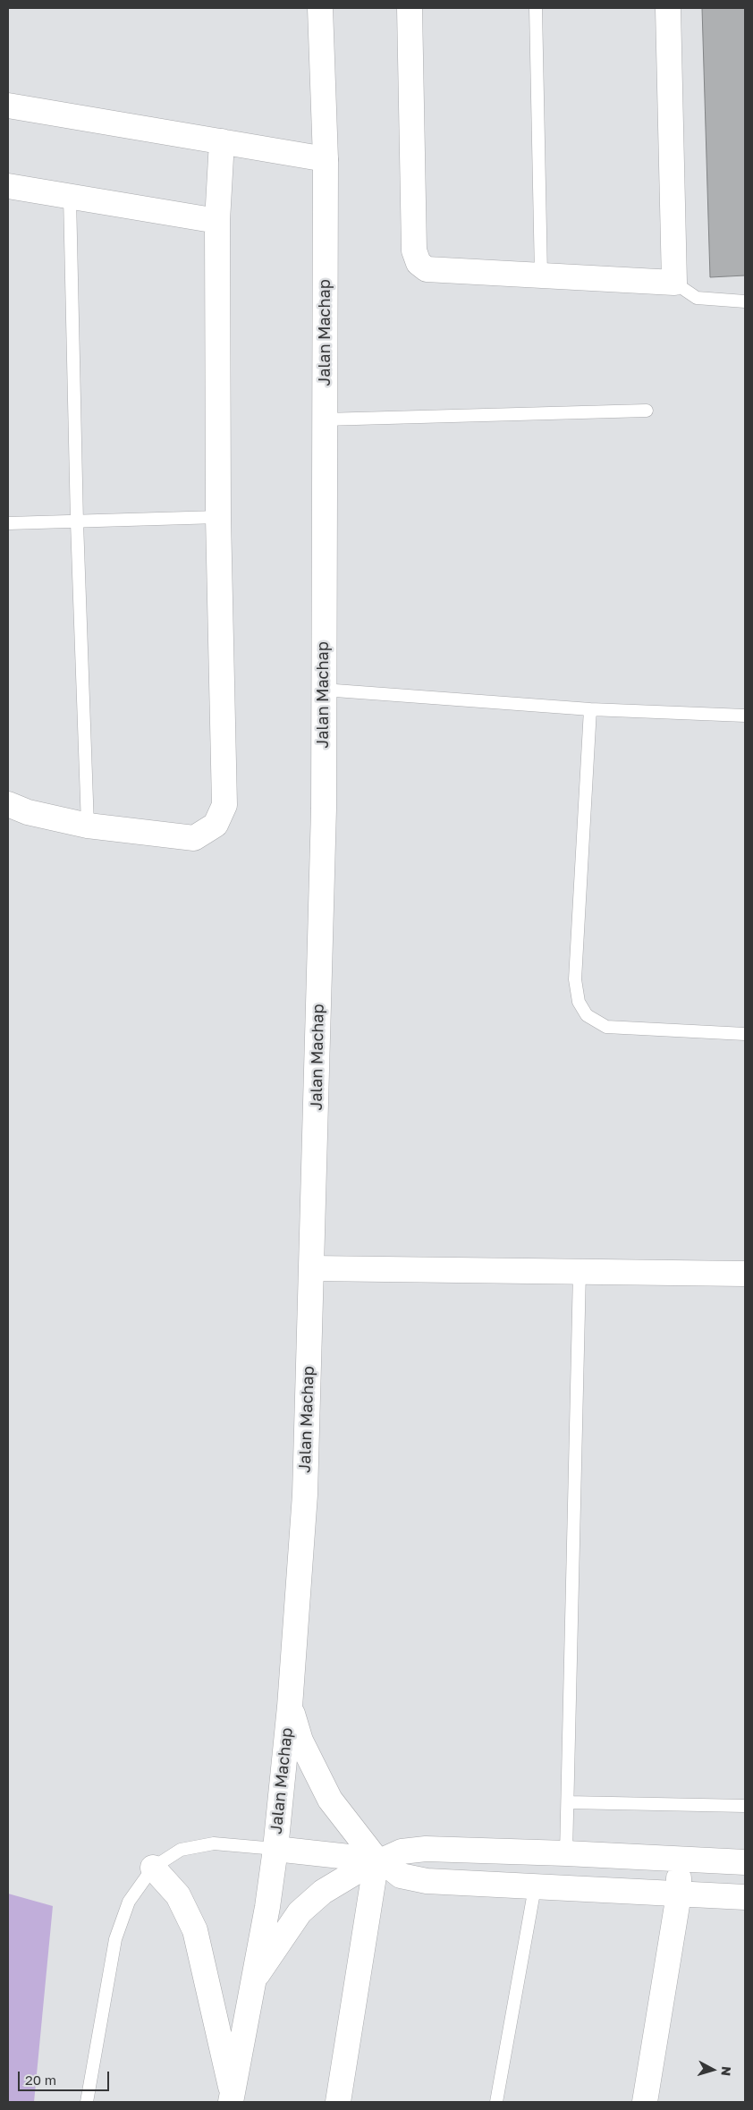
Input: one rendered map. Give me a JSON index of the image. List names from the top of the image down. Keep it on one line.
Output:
{"streets":{"street":["Jalan Machap"]},"scale_bar":"20 m","north":"right"}
